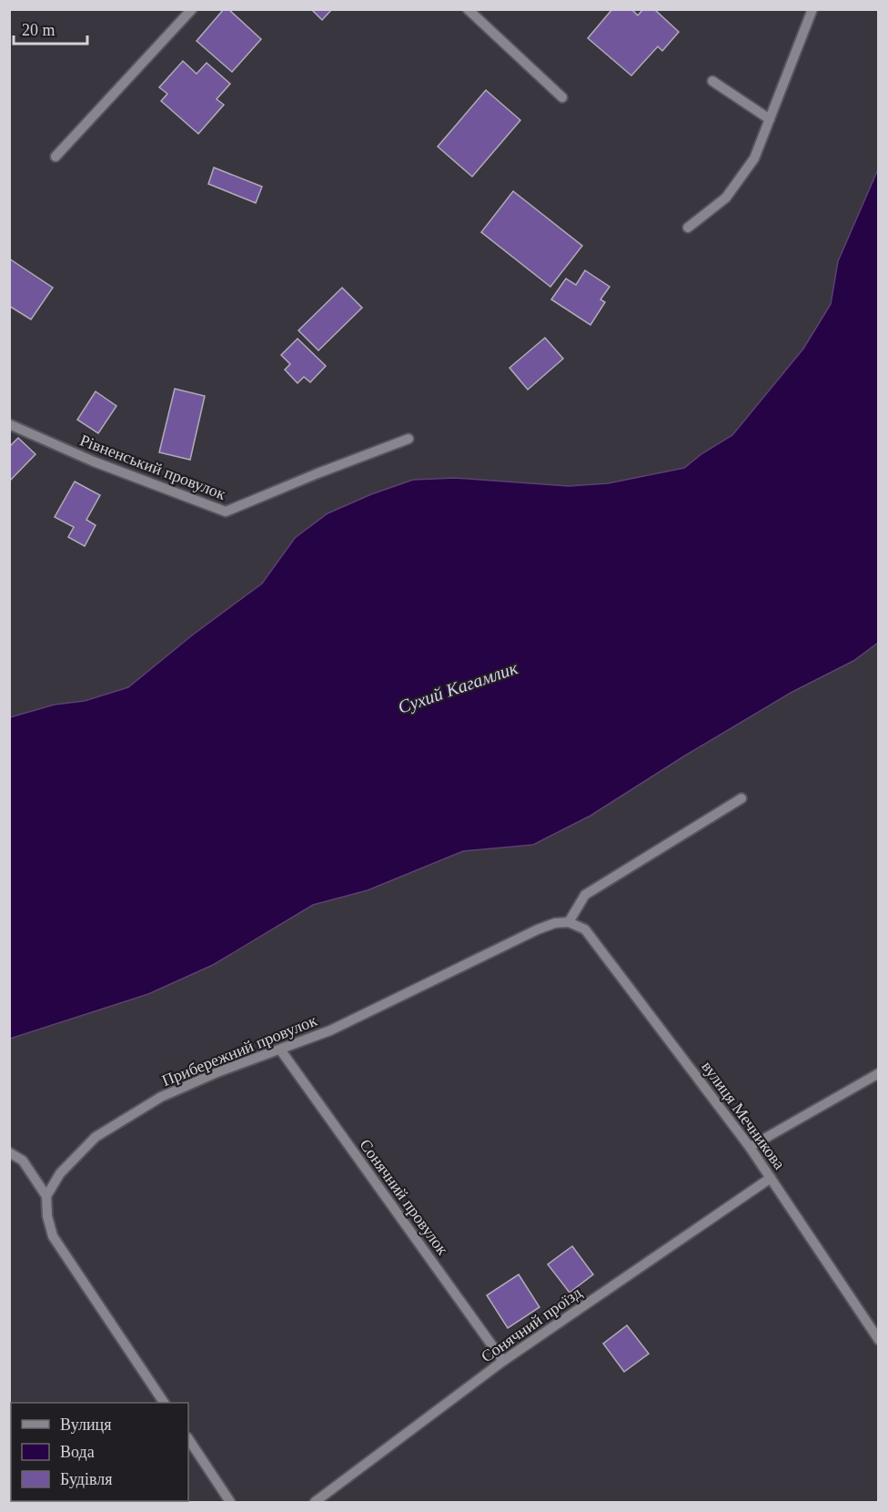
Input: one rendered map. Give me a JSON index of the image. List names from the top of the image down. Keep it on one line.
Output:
{"streets":{"street":["Рівненський провулок","Прибережний провулок","вулиця Мечникова","Сонячний провулок","Сонячний проїзд"]},"crossings":[["Прибережний провулок","вулиця Мечникова"],["Прибережний провулок","Сонячний провулок"],["вулиця Мечникова","Сонячний проїзд"],["Сонячний провулок","Сонячний проїзд"]],"water":["Сухий Кагамлик"],"legend":["Вулиця","Вода","Будівля"],"scale_bar":"20 m"}
